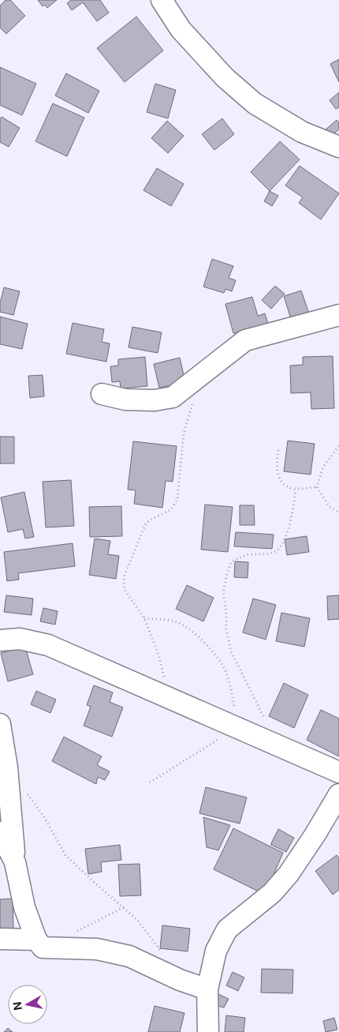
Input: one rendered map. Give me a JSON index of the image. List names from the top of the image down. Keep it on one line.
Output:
{"north":"left"}
